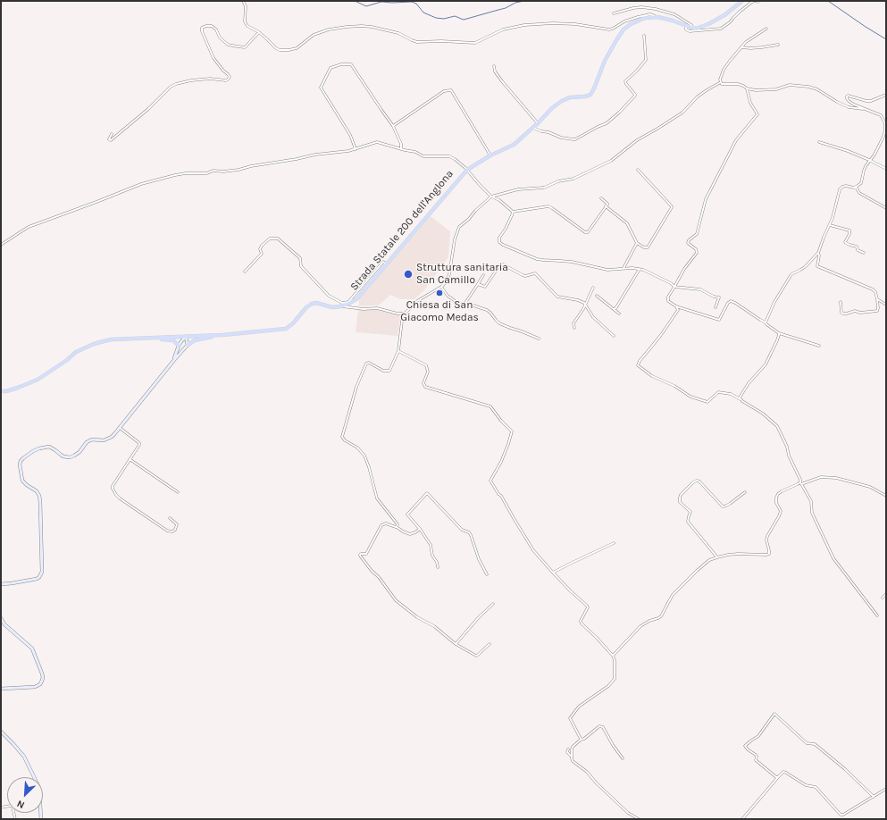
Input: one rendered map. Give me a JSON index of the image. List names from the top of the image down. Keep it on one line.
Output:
{"streets":{"main road":["Strada Statale 200 dell'Anglona"]},"places":["Struttura sanitaria San Camillo","Chiesa di San Giacomo Medas"],"north":"bottom left"}
